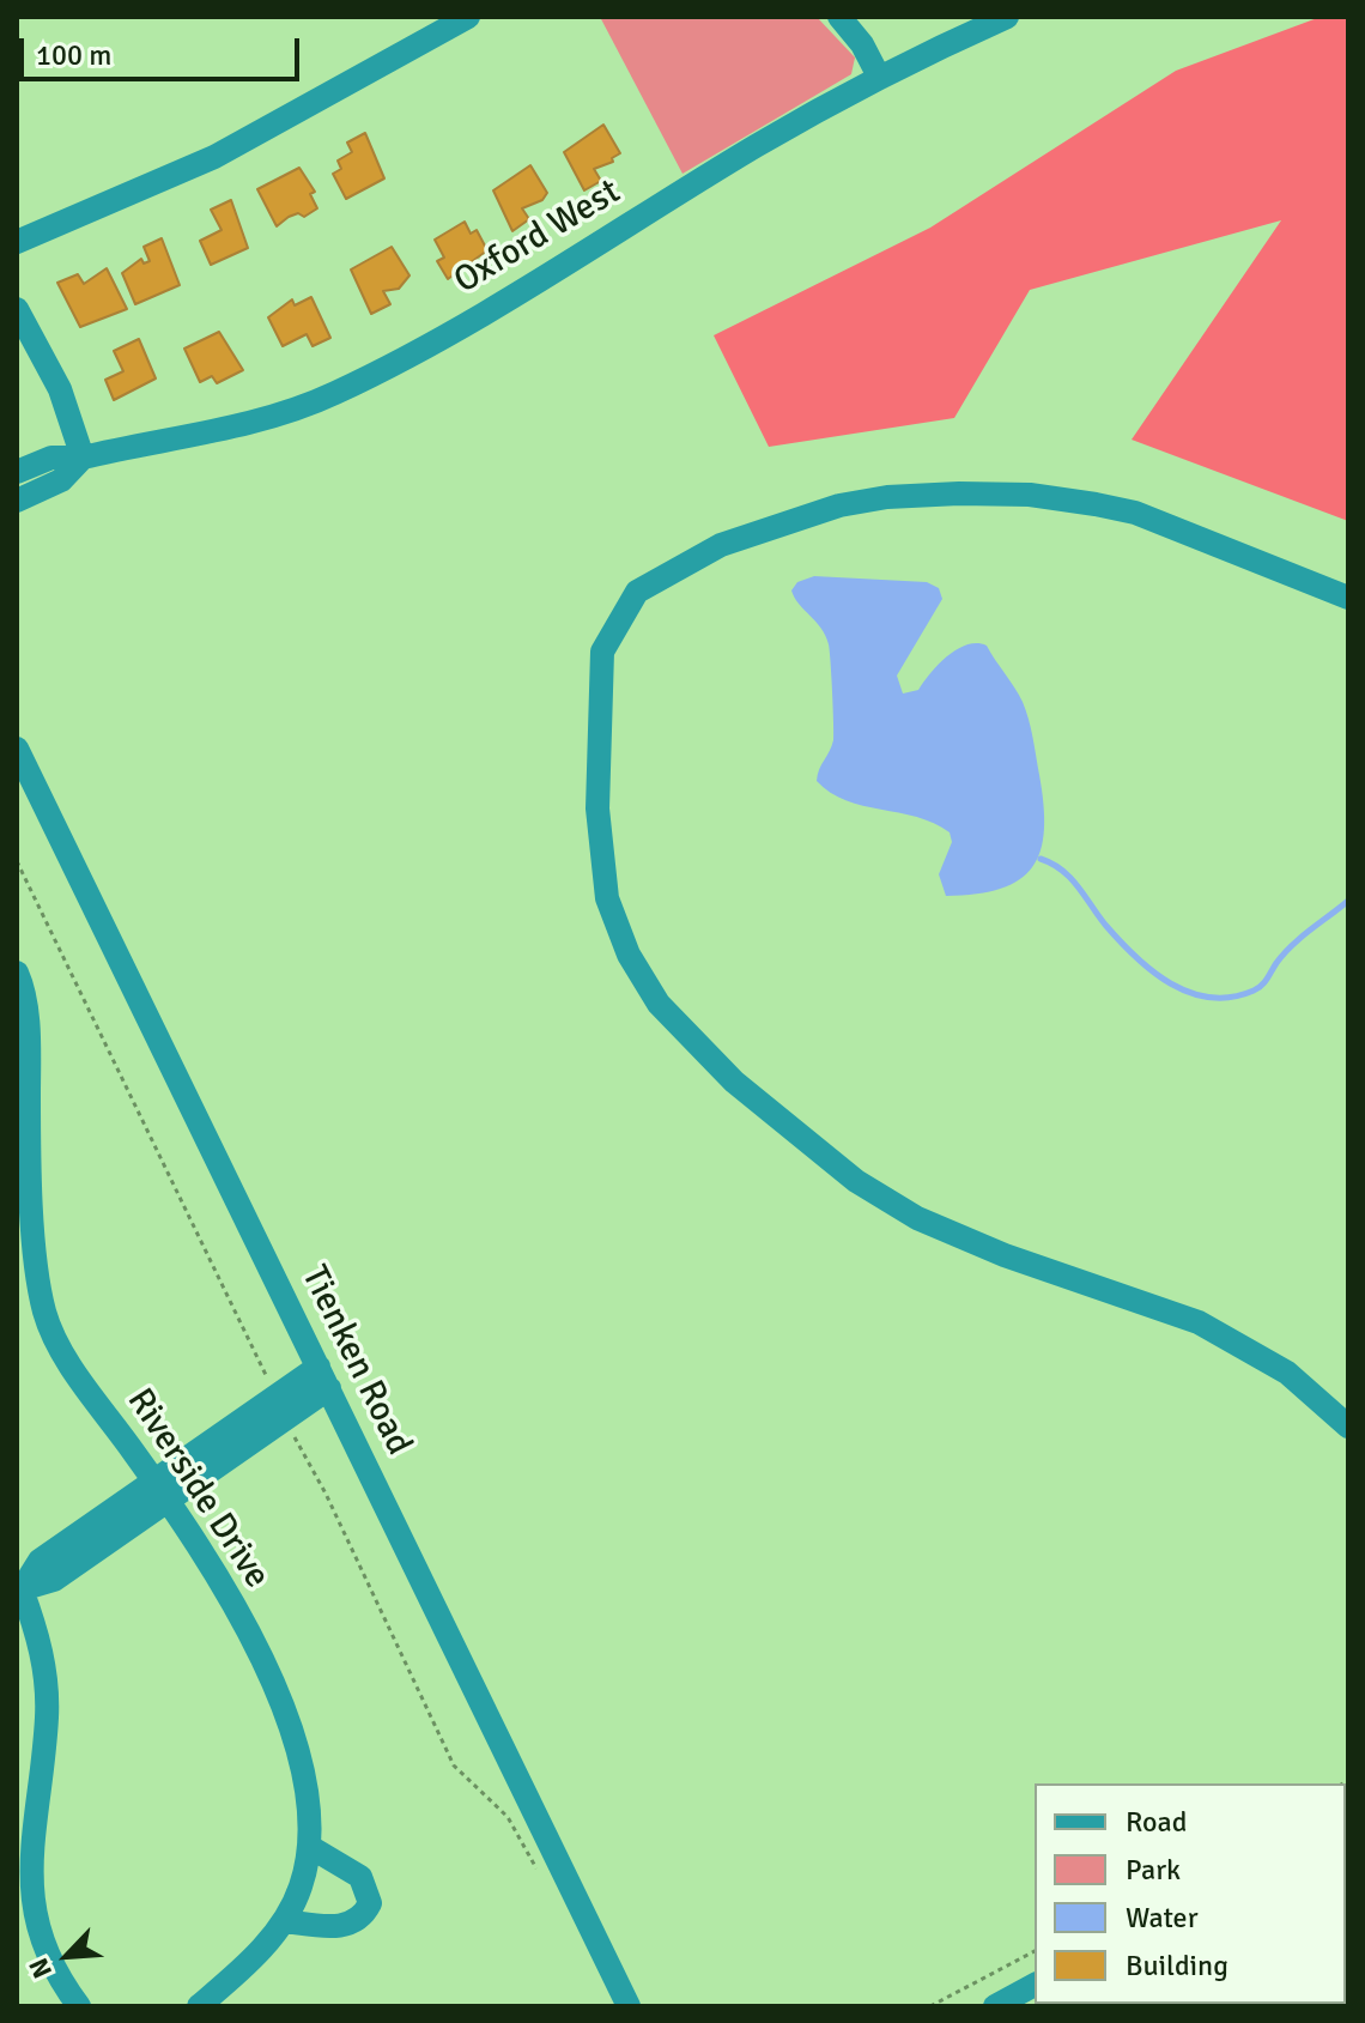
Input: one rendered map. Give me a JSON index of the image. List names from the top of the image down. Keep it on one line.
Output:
{"streets":{"street":["Oxford West","Tienken Road","Riverside Drive"]},"legend":["Road","Park","Water","Building"],"scale_bar":"100 m","north":"bottom left"}
